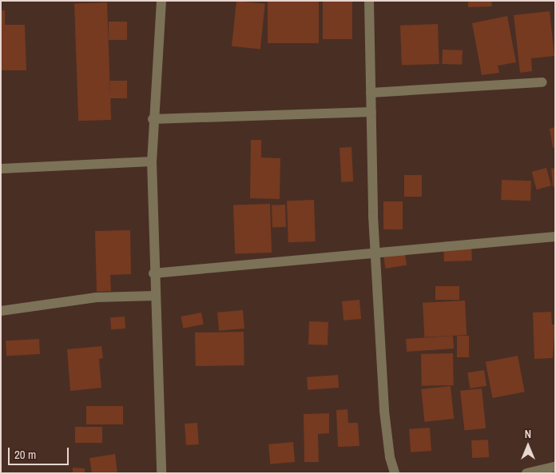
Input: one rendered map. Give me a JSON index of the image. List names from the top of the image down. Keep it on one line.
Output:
{"scale_bar":"20 m","north":"top"}
